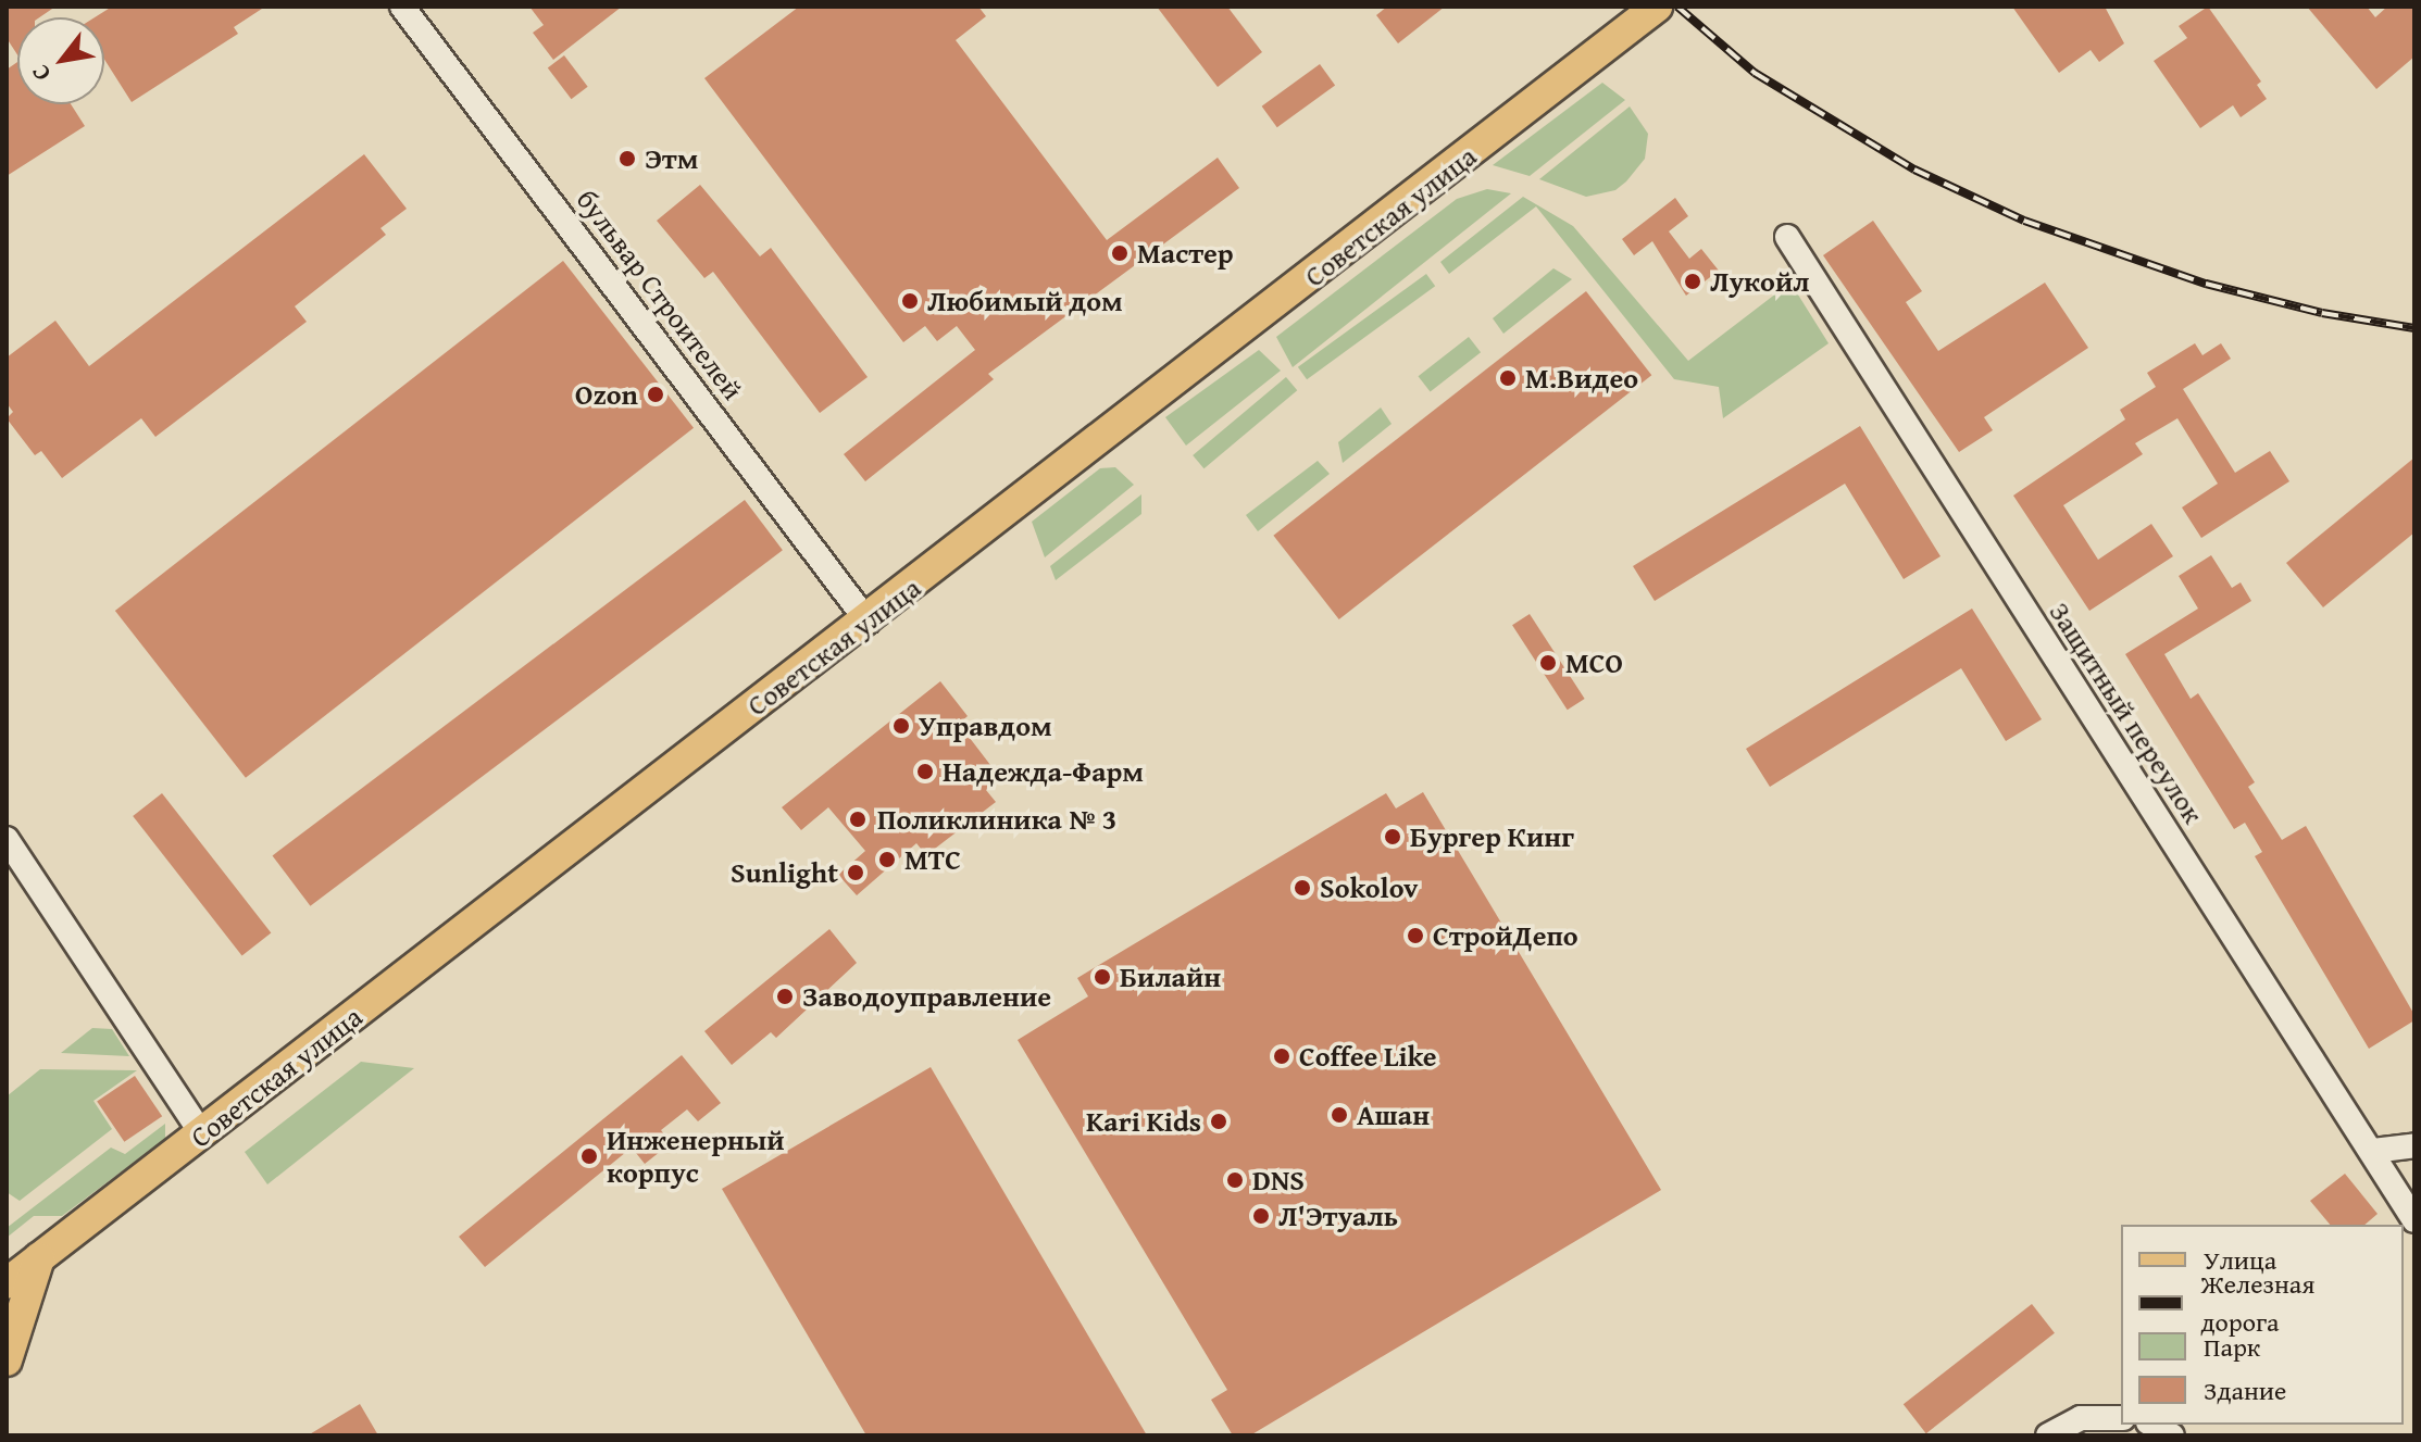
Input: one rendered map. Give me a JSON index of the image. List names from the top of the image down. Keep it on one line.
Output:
{"streets":{"main road":["Советская улица"],"street":["бульвар Строителей","Защитный переулок"]},"crossings":[["Советская улица","бульвар Строителей"]],"places":["Этм","Мастер","Лукойл","Любимый дом","М.Видео","Ozon","МСО","Управдом","Надежда-Фарм","Поликлиника № 3","Бургер Кинг","МТС","Sunlight","Sokolov","СтройДепо","Билайн","Заводоуправление","Coffee Like","Ашан","Kari Kids","Инженерный корпус","DNS","Л'Этуаль"],"legend":["Улица","Железная дорога","Парк","Здание"],"north":"bottom left"}
